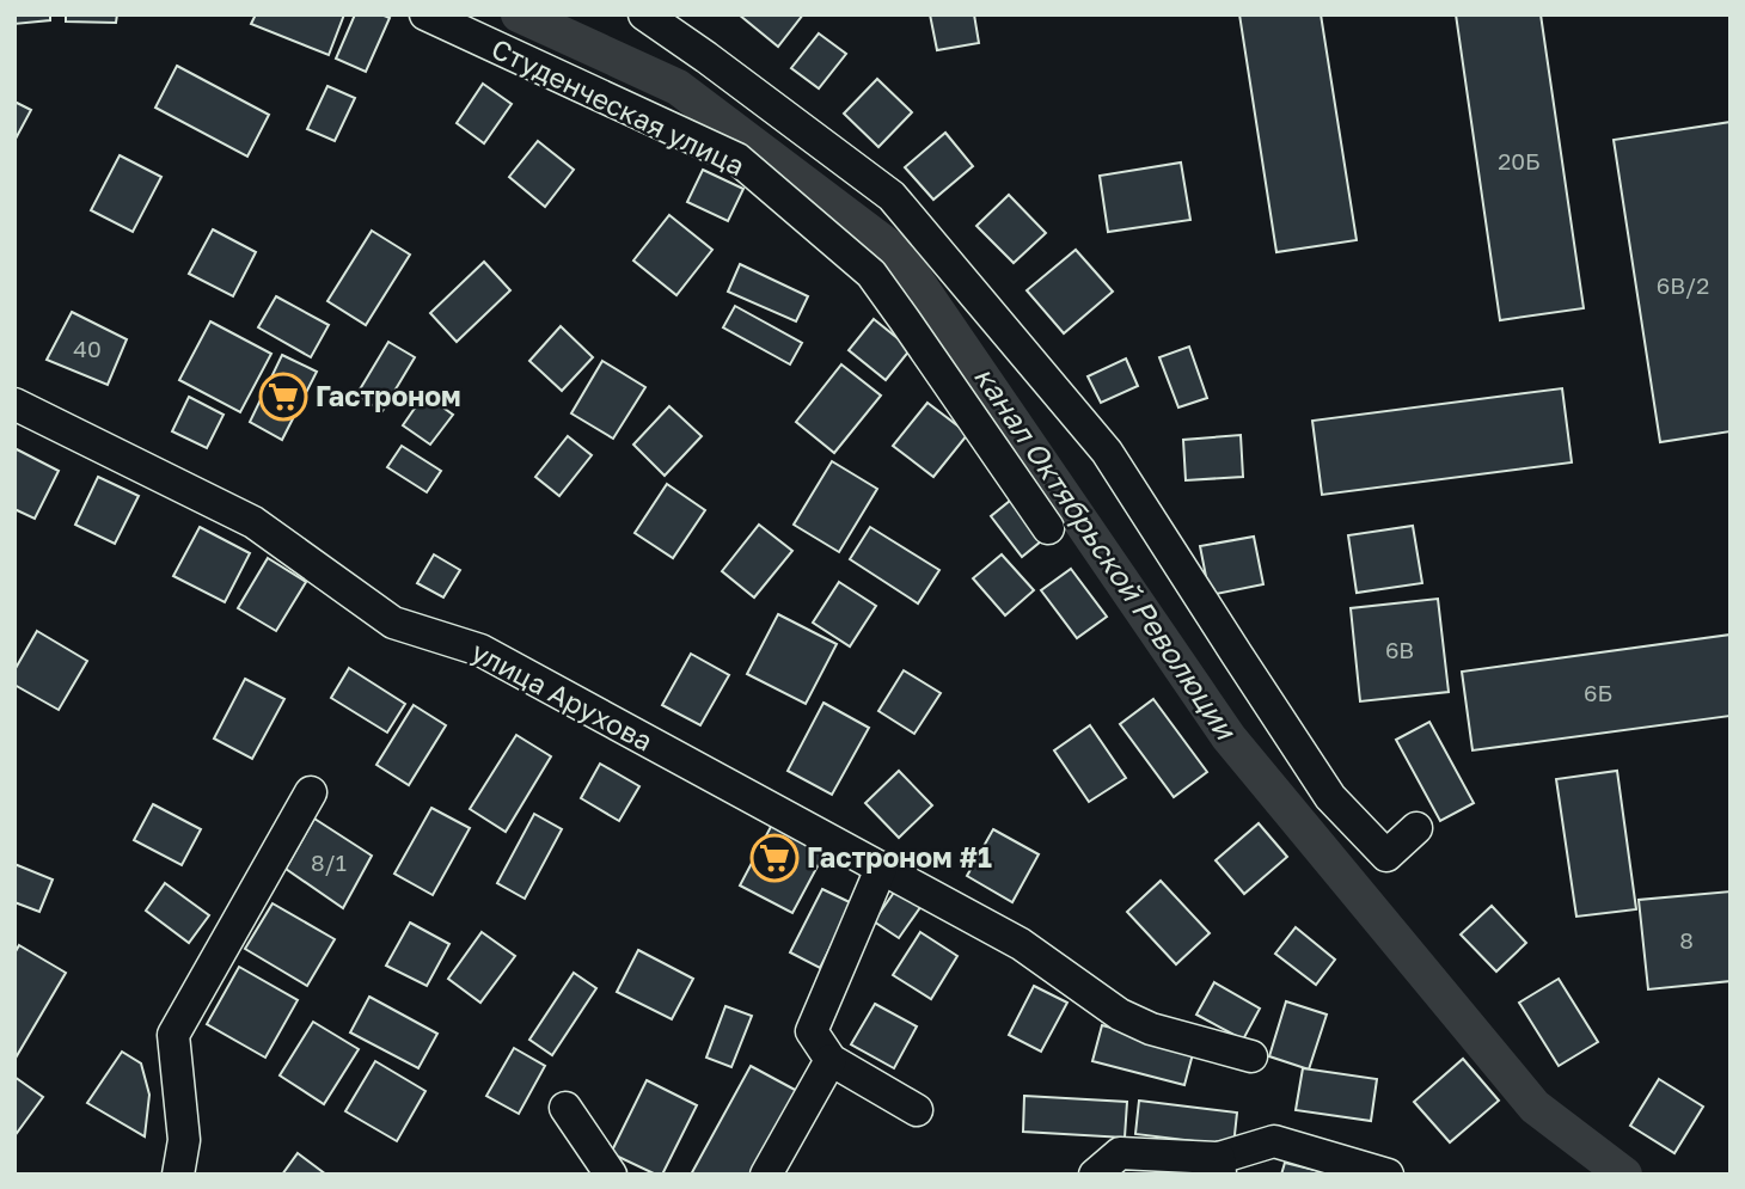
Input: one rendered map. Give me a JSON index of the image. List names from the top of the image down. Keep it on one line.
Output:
{"streets":{"street":["Студенческая улица","улица Арухова"]},"water":["канал Октябрьской Революции"],"places":{"supermarket":["Гастроном","Гастроном #1"]},"house_numbers":["20Б","6В/2","40","6В","6Б","8/1","8"]}
